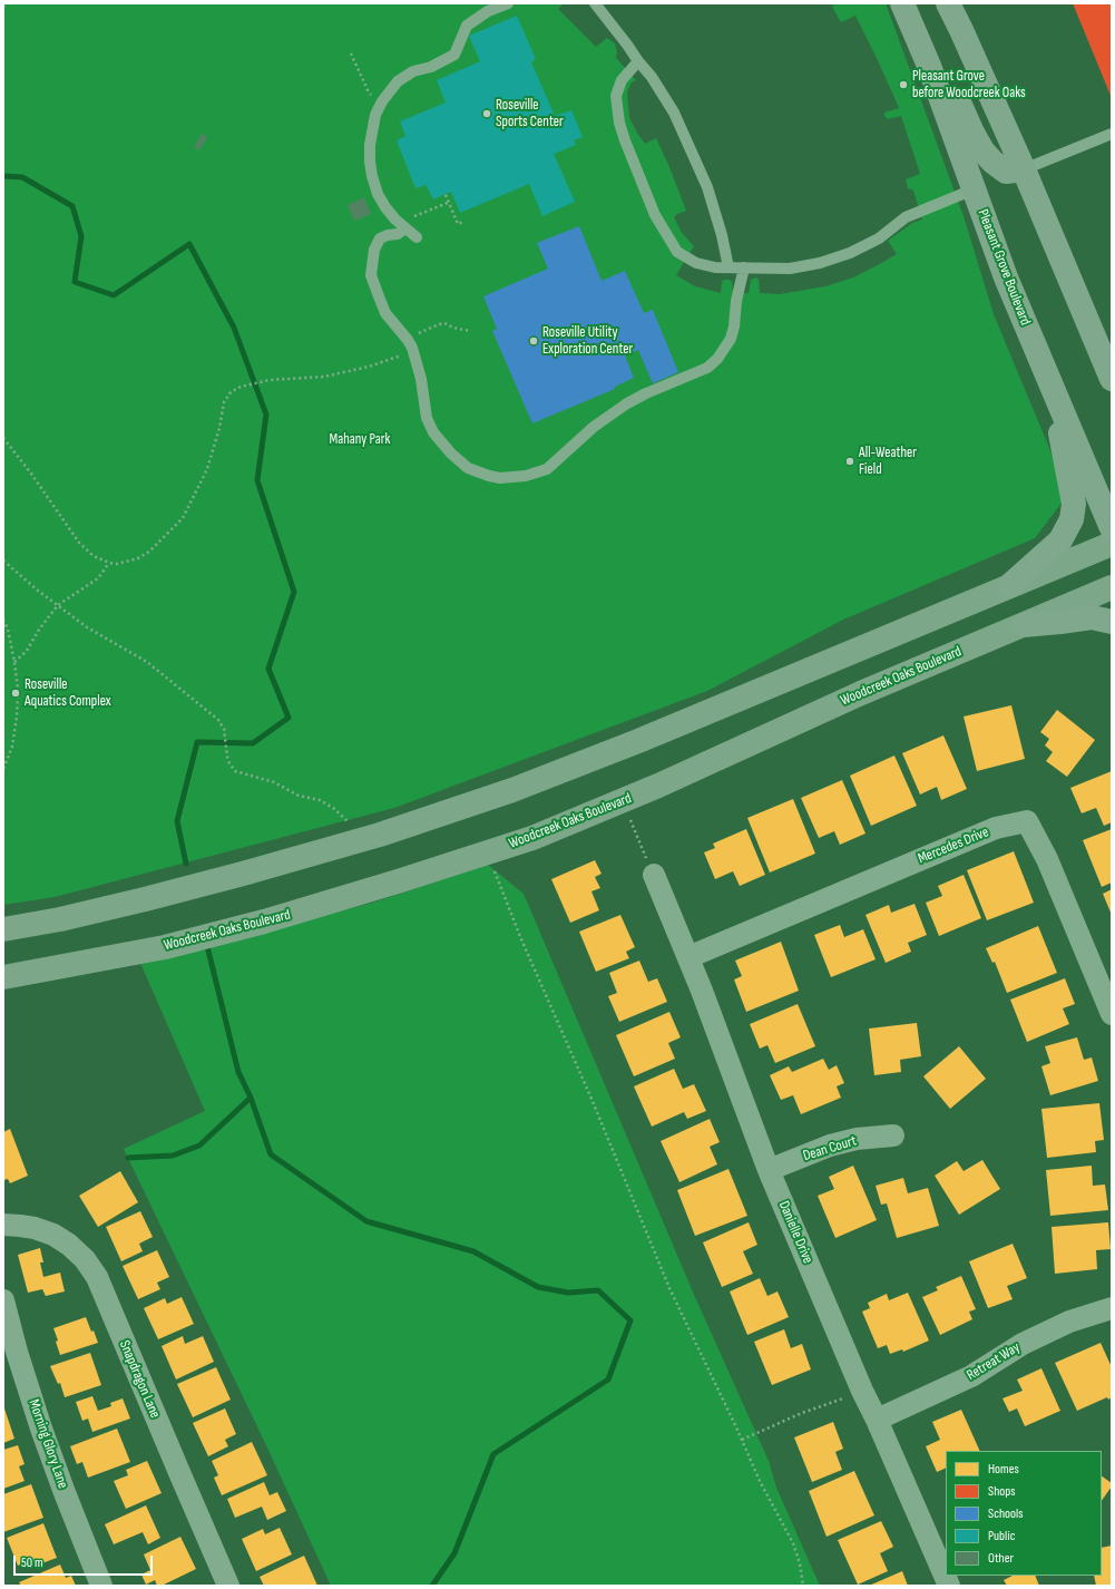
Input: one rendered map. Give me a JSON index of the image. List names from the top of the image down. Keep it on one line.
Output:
{"streets":{"main road":["Pleasant Grove Boulevard","Woodcreek Oaks Boulevard"],"street":["Mercedes Drive","Dean Court","Danielle Drive","Retreat Way","Snapdragon Lane","Morning Glory Lane"]},"crossings":[["Mercedes Drive","Danielle Drive"],["Dean Court","Danielle Drive"],["Danielle Drive","Retreat Way"]],"parks":["Mahany Park"],"places":["Pleasant Grove before Woodcreek Oaks","Roseville Sports Center","Roseville Utility Exploration Center","All-Weather Field","Roseville Aquatics Complex"],"legend":["Homes","Shops","Schools","Public","Other"],"scale_bar":"50 m"}
